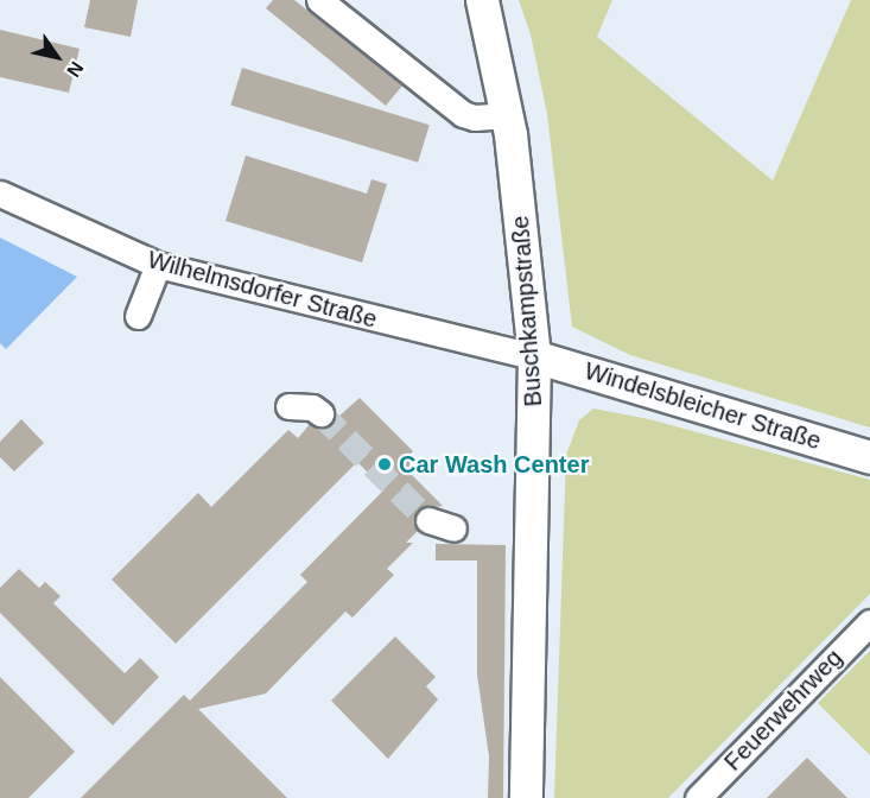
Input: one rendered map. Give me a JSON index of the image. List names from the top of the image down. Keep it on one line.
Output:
{"streets":{"main road":["Buschkampstraße","Windelsbleicher Straße"],"street":["Wilhelmsdorfer Straße","Feuerwehrweg"]},"crossings":[["Wilhelmsdorfer Straße","Buschkampstraße"],["Wilhelmsdorfer Straße","Windelsbleicher Straße"],["Buschkampstraße","Windelsbleicher Straße"]],"places":["Car Wash Center"],"north":"bottom right"}
